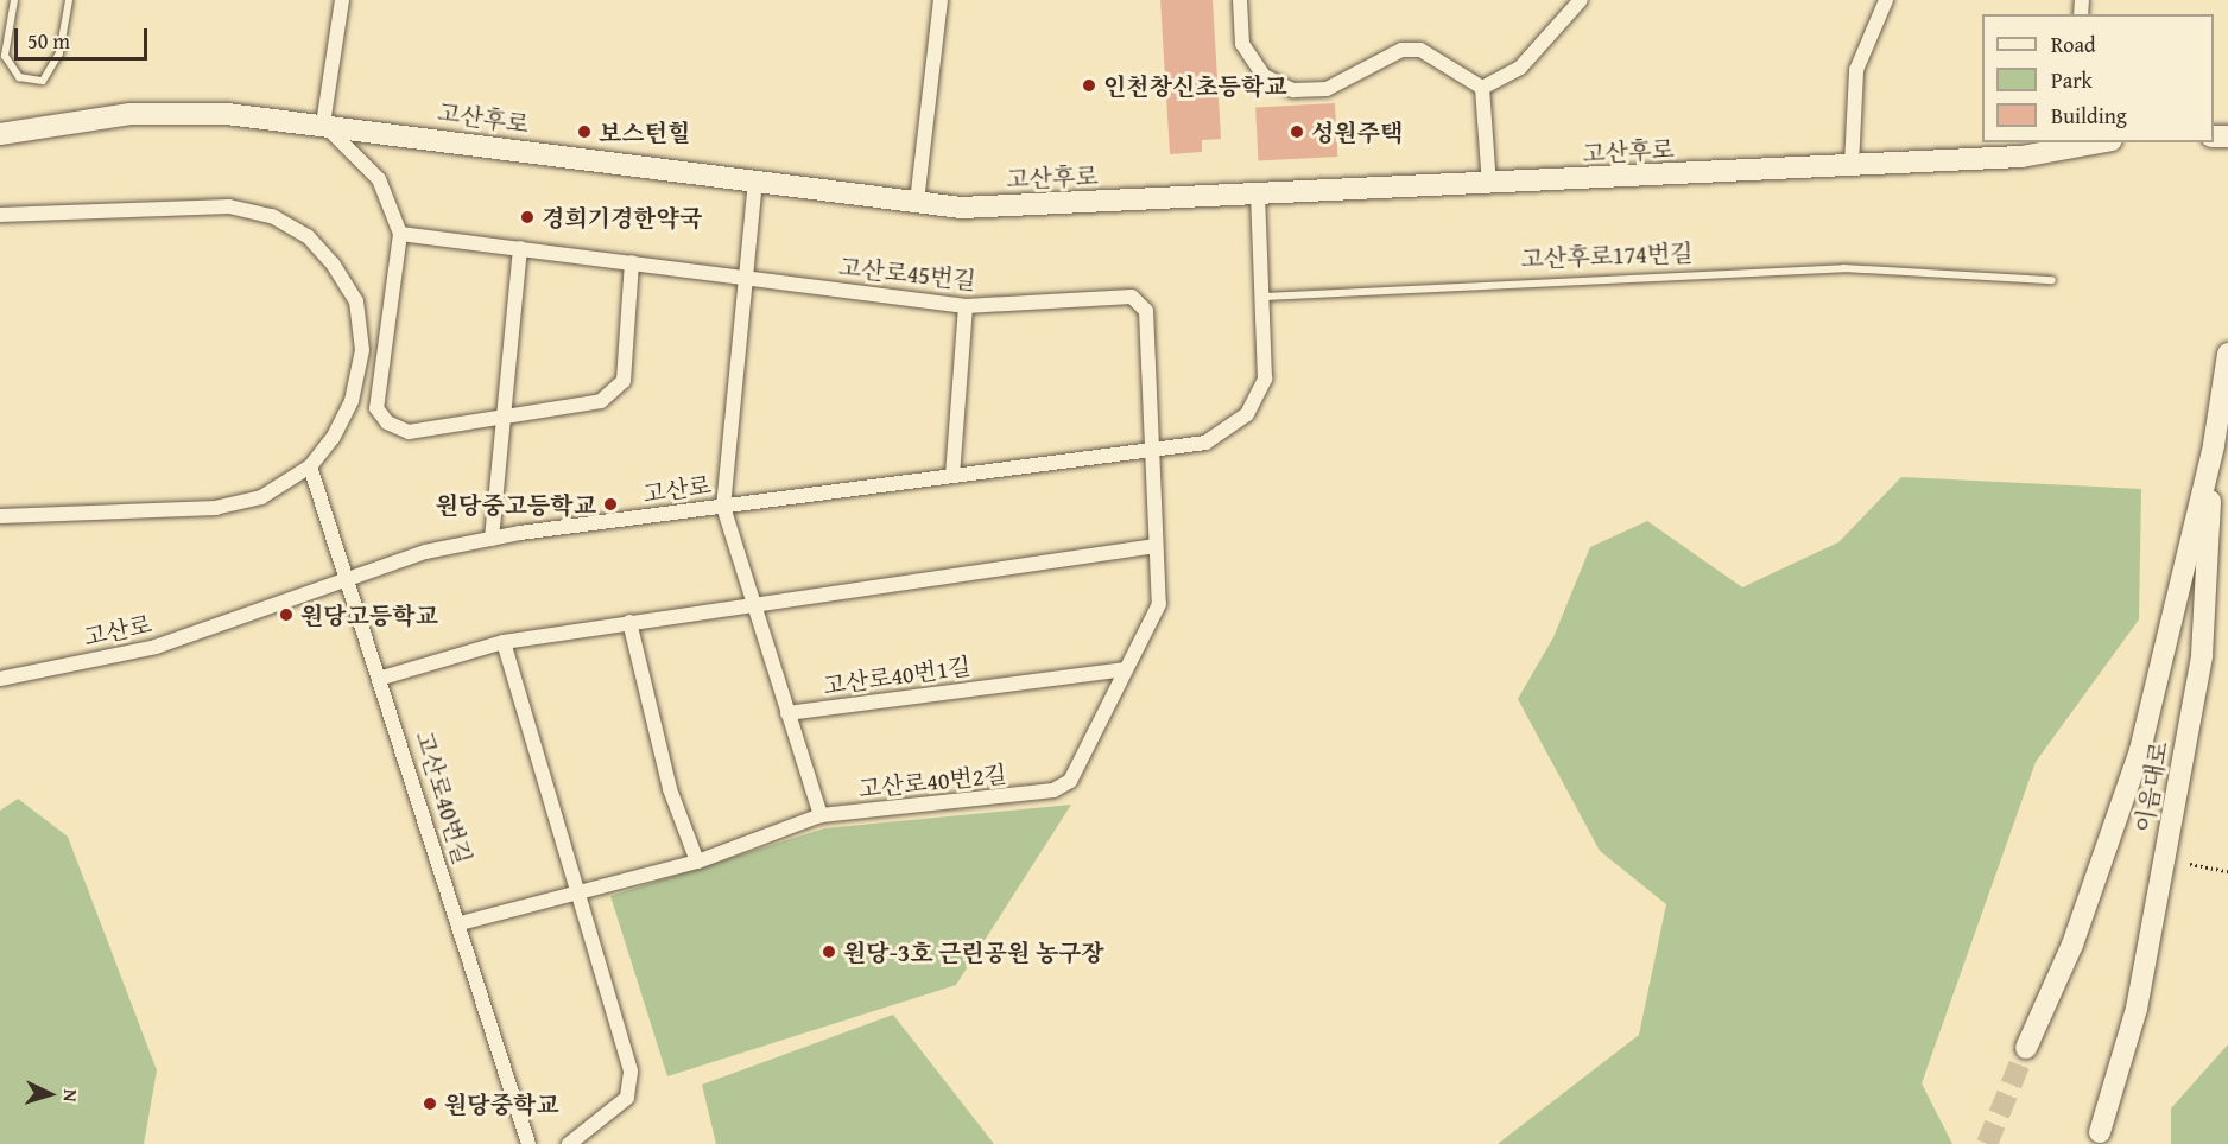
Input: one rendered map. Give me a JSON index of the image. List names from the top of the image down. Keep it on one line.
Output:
{"streets":{"main road":["고산후로","이음대로"],"street":["고산로45번길","고산로","고산로40번1길","고산로40번2길","고산로40번길"],"lane":["고산후로174번길"]},"crossings":[["고산후로174번길","고산로"],["고산로45번길","고산로"],["고산로45번길","고산로40번2길"],["고산로","고산로40번2길"],["고산로","고산로40번길"],["고산로40번1길","고산로40번2길"],["고산로40번2길","고산로40번길"]],"places":["인천창신초등학교","보스턴힐","성원주택","경희기경한약국","원당중고등학교","원당고등학교","원당-3호 근린공원 농구장","원당중학교"],"legend":["Road","Park","Building"],"scale_bar":"50 m","north":"right"}
